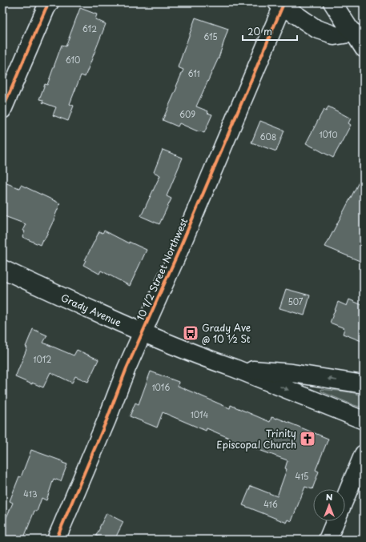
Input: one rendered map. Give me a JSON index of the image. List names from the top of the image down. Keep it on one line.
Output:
{"streets":{"street":["10 1/2 Street Northwest","Grady Avenue"]},"crossings":[["10 1/2 Street Northwest","Grady Avenue"]],"places":{"bus stop":["Grady Ave @ 10 ½ St"],"church":["Trinity Episcopal Church"]},"house_numbers":["612","615","610","611","609","1010","608","507","1012","1016","1014","415","413","416"],"scale_bar":"20 m","north":"top"}
